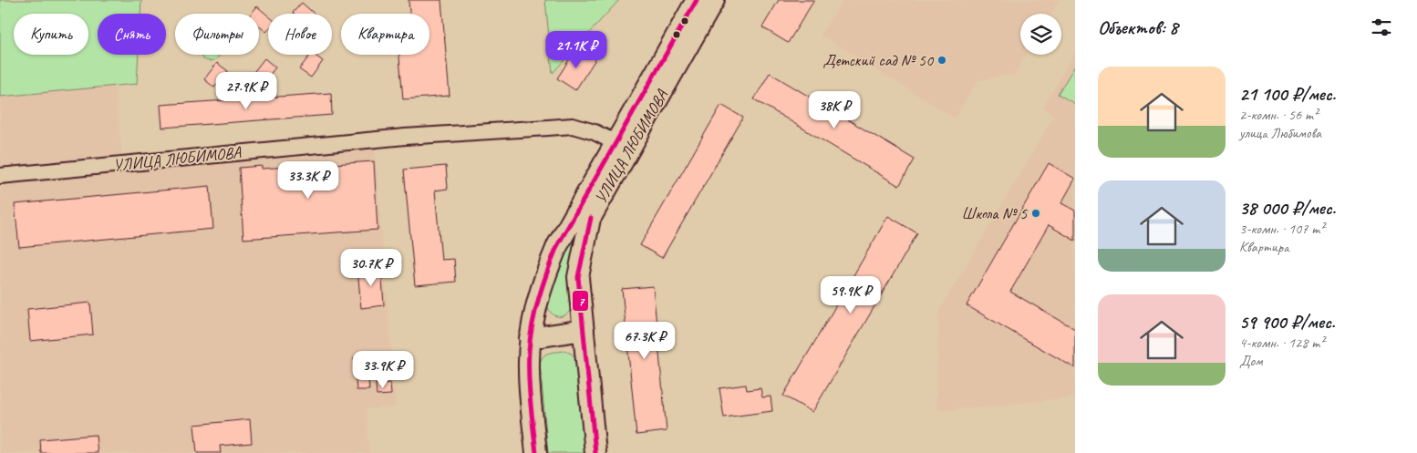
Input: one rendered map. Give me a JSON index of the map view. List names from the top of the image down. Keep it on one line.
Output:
{"streets":{"main road":["УЛИЦА ЛЮБИМОВА"]},"places":["Детский сад № 50","Школа № 5"],"lines":["transit line 7"],"page":{"heading":"Объектов: 8","chip":["Купить","Снять","Фильтры","Новое","Квартира"],"price":["21.1K ₽","27.9K ₽","38K ₽","33.3K ₽","30.7K ₽","59.9K ₽","67.3K ₽","33.9K ₽"],"list":[{"name":"21 100 ₽/мес.","note":"2-комн. · 56 m² · улица Любимова"},{"name":"38 000 ₽/мес.","note":"3-комн. · 107 m² · Квартира"},{"name":"59 900 ₽/мес.","note":"4-комн. · 128 m² · Дом"}]}}
